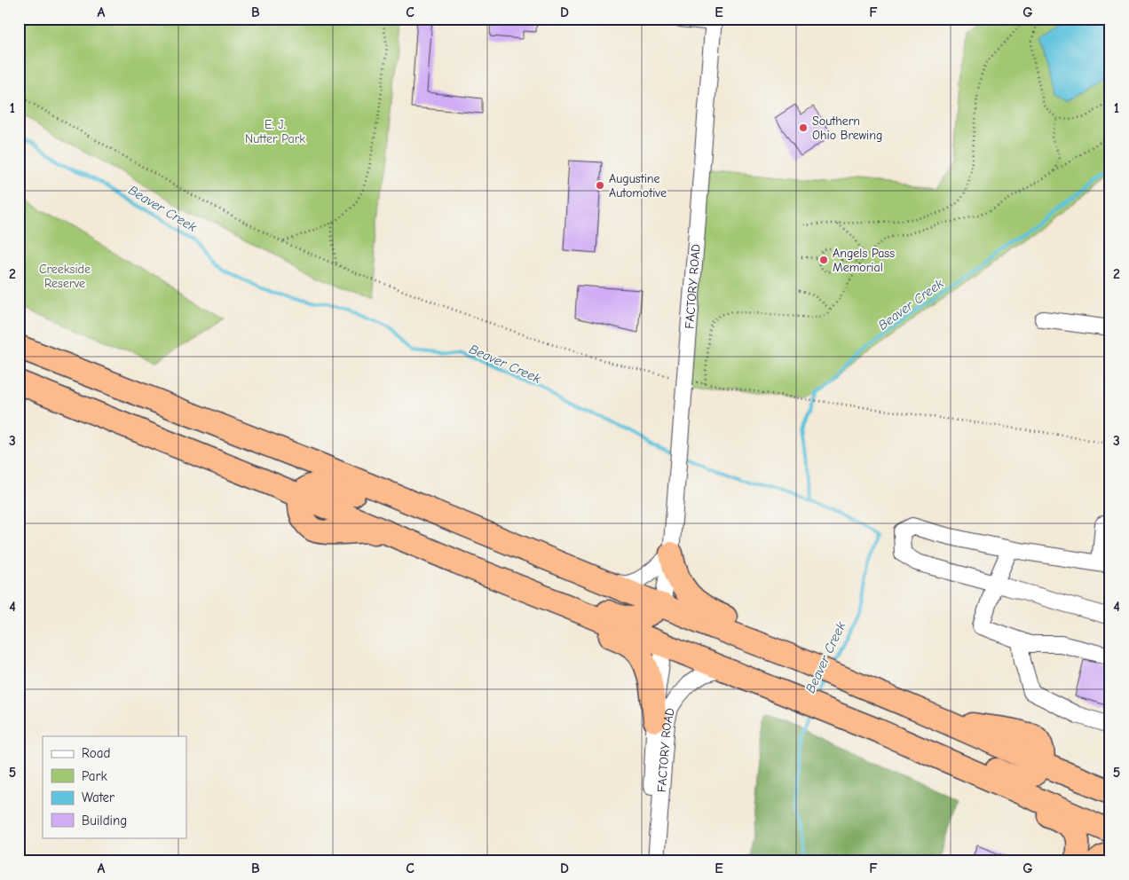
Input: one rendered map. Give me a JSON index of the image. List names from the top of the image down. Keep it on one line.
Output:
{"streets":{"street":["FACTORY ROAD"]},"water":["Beaver Creek"],"parks":["E. J. Nutter Park","Creekside Reserve"],"places":["Southern Ohio Brewing","Augustine Automotive","Angels Pass Memorial"],"legend":["Road","Park","Water","Building"],"grid":{"columns":["A","B","C","D","E","F","G"],"rows":["1","2","3","4","5"]}}
